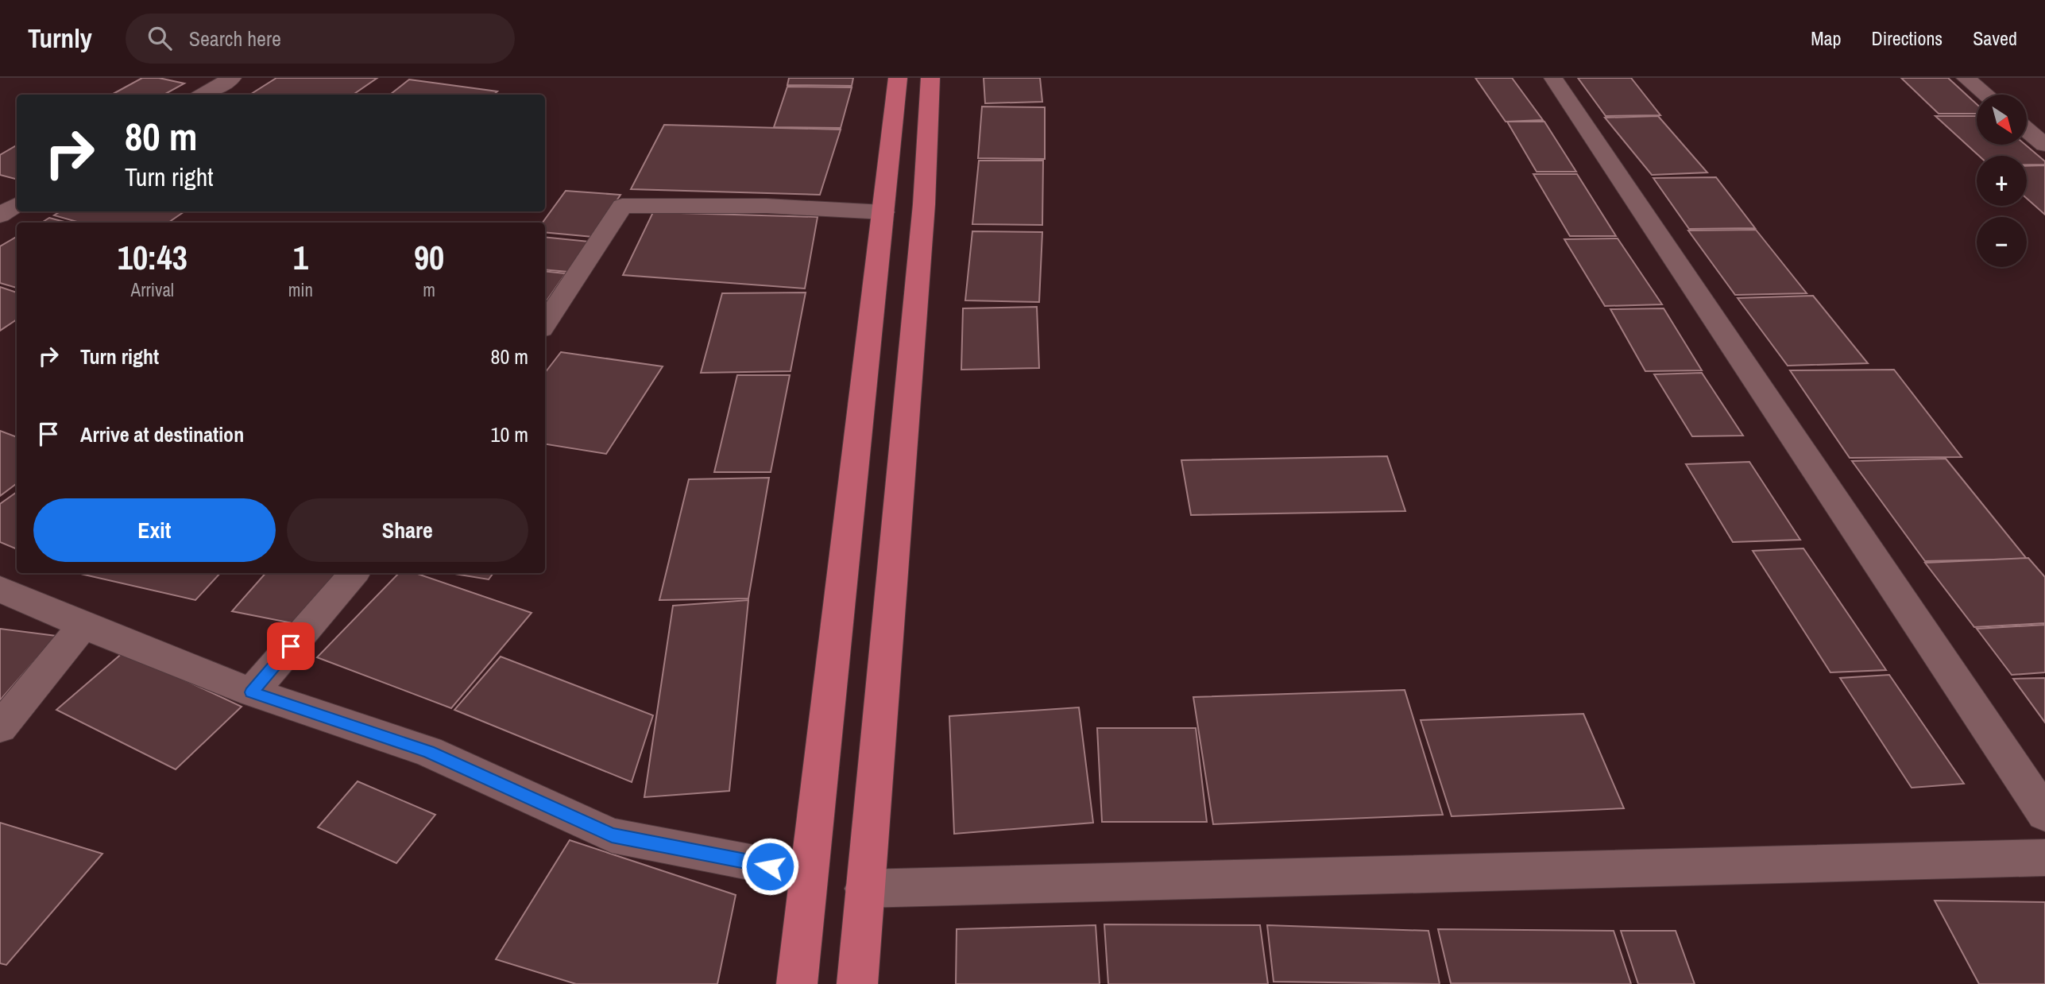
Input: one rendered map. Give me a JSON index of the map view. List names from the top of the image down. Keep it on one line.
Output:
{"north":"bottom right","page":{"header":"Turnly","search":"Search here","nav":["Map","Directions","Saved"],"map_buttons":["+","−"],"turn":["80 m","Turn right"],"eta":["10:43","Arrival","1","min","90","m"],"list":[{"name":"Turn right","value":"80 m"},{"name":"Arrive at destination","value":"10 m"}],"buttons":["Exit","Share"]}}
